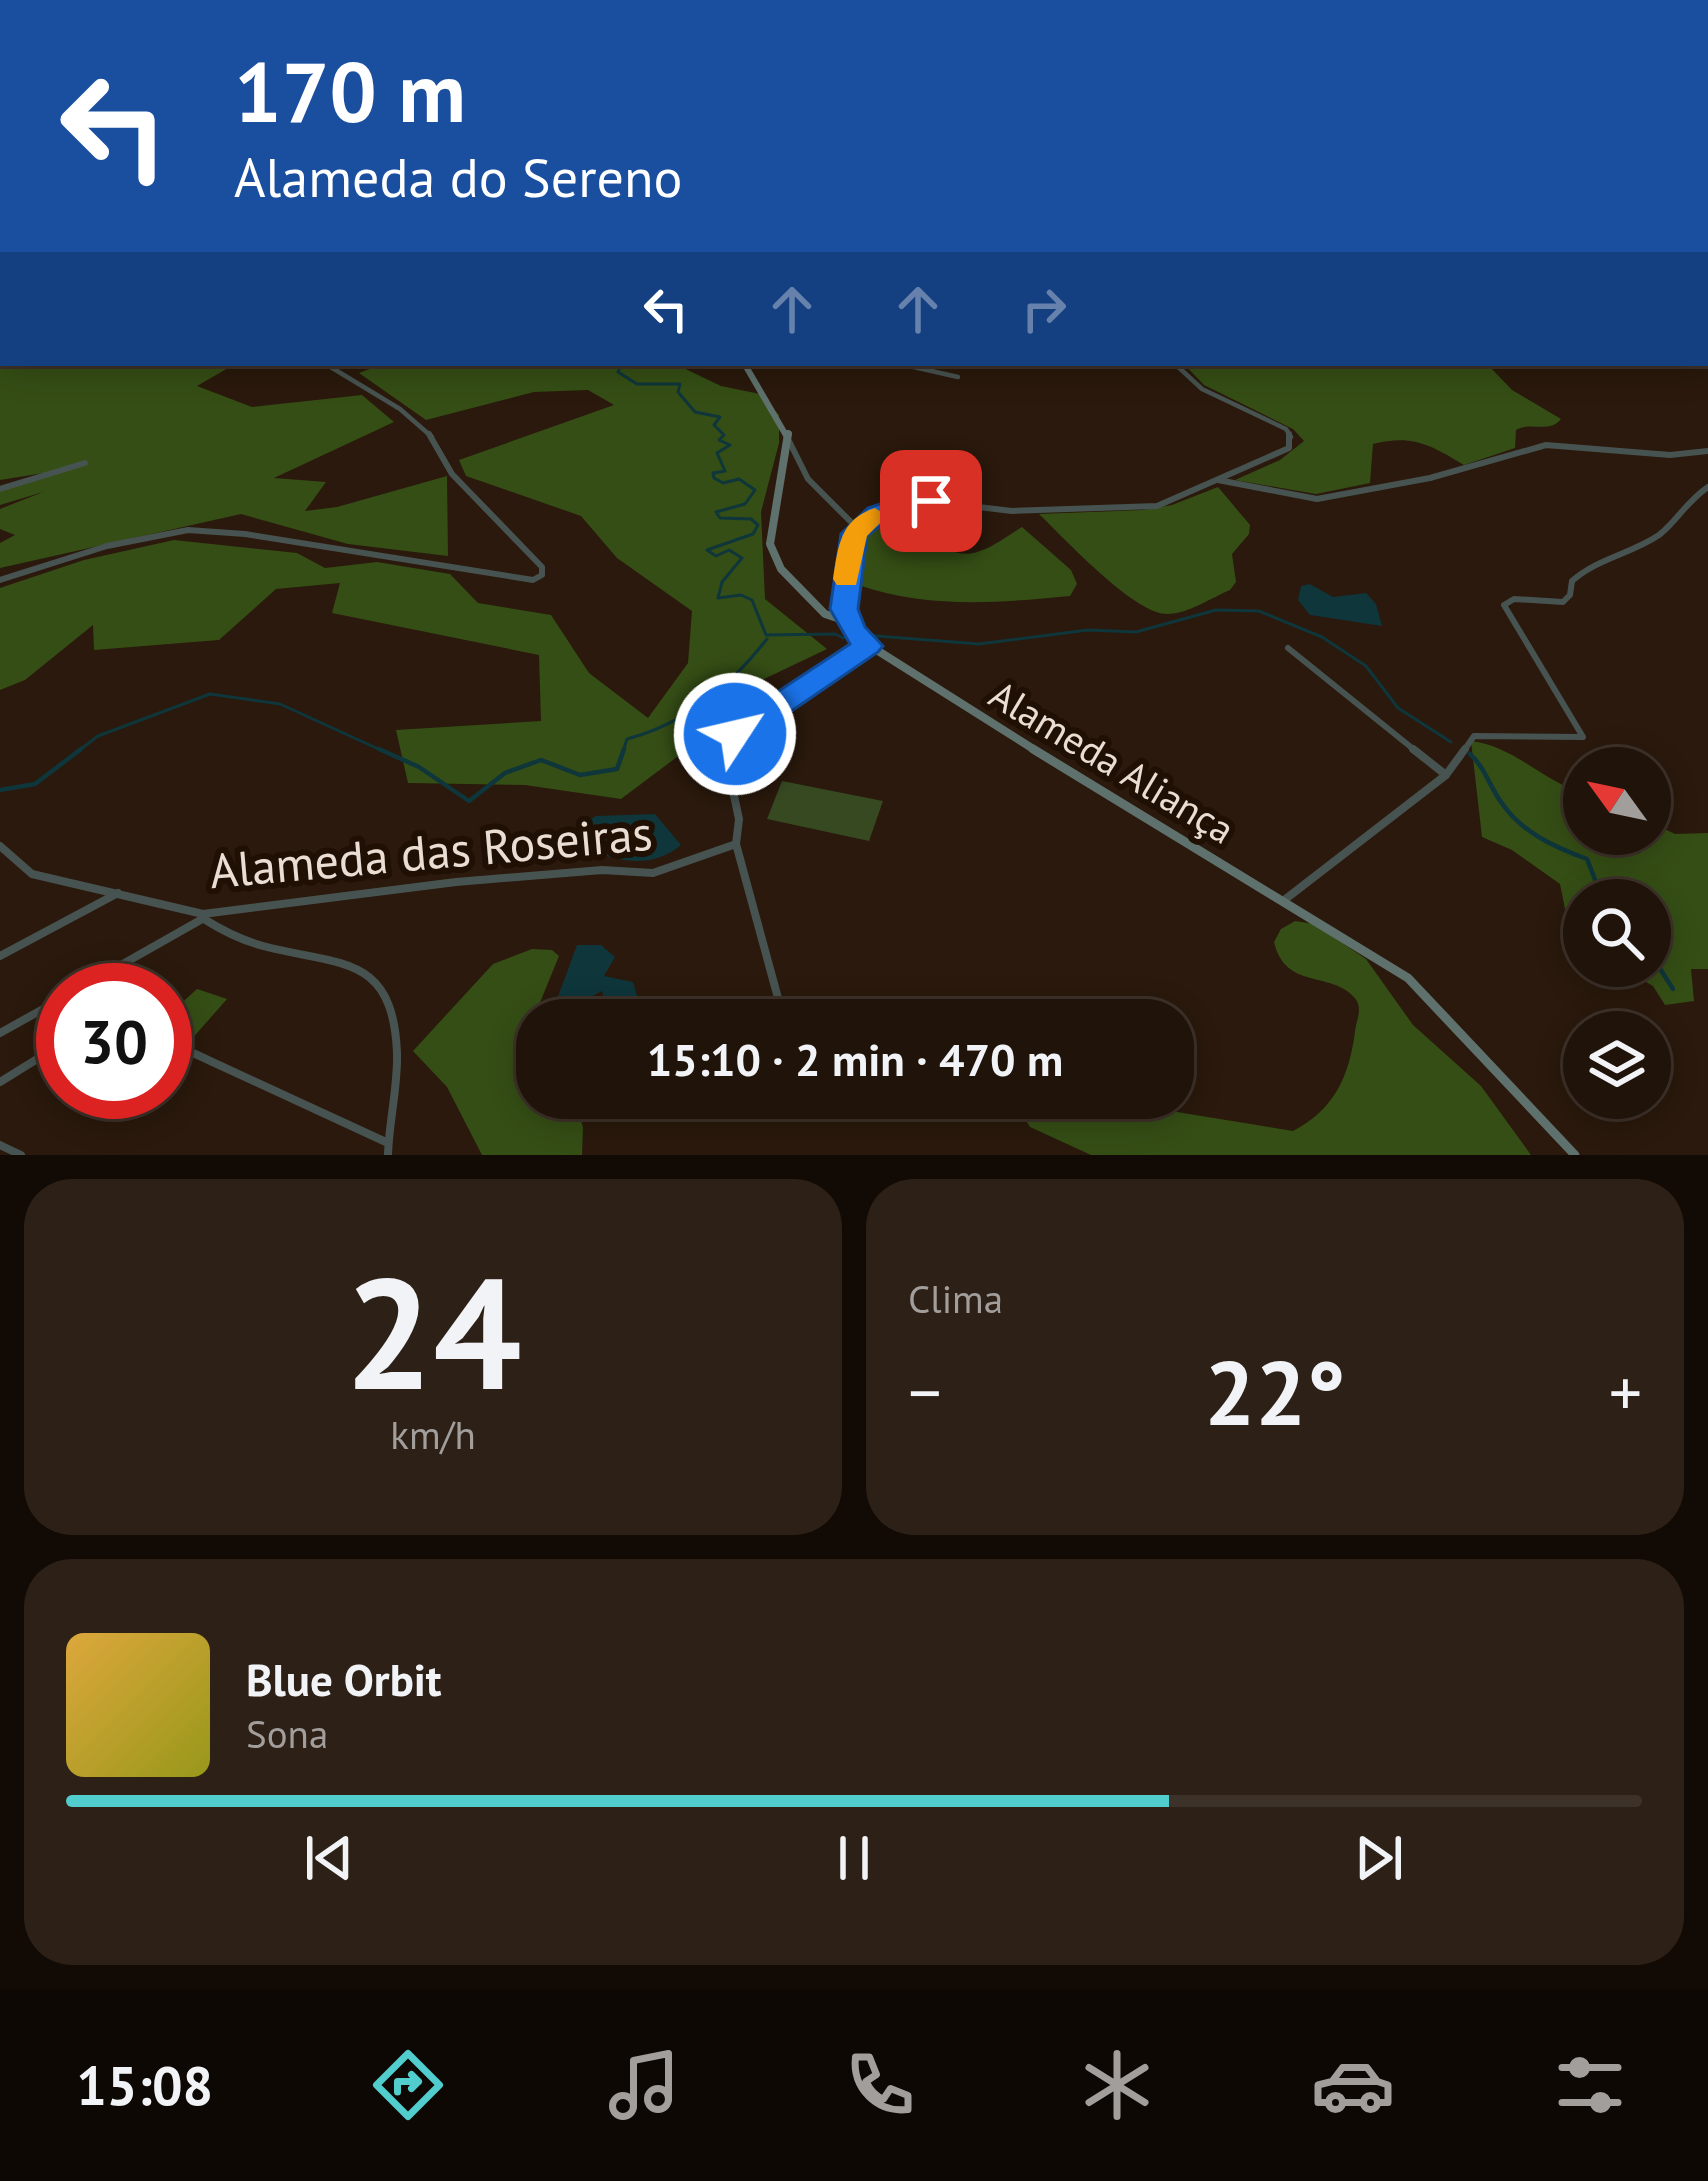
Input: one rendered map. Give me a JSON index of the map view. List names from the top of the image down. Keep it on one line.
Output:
{"streets":{"street":["Alameda Aliança","Alameda das Roseiras"]},"north":"top left","page":{"turn":["170 m","Alameda do Sereno"],"limit":"30","trip":"15:10 · 2 min · 470 m","tile":[["24","km/h"],"Clima"],"heat":["−","22°","+"],"song":["Blue Orbit","Sona"],"tabs":"15:08"}}
